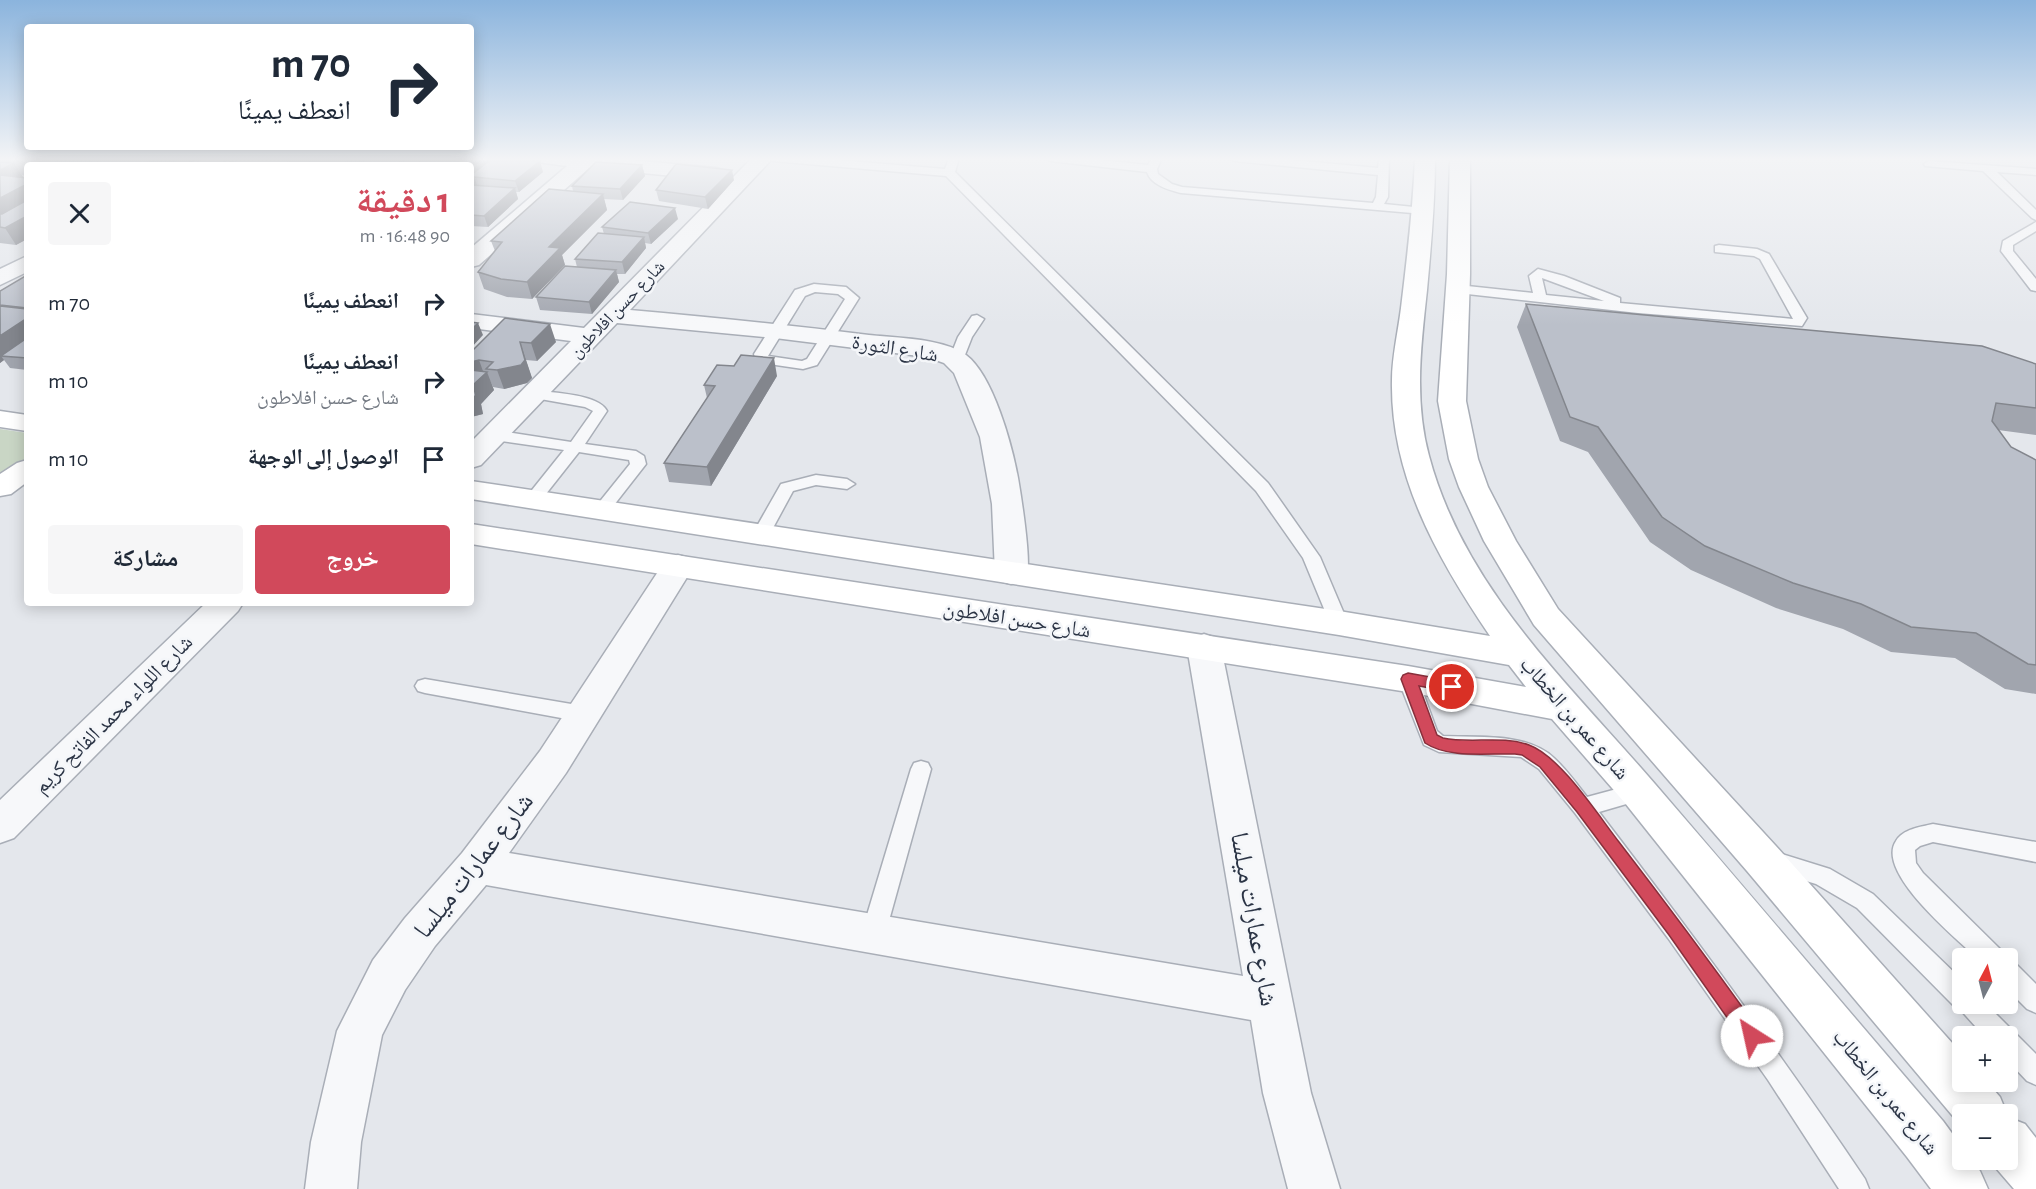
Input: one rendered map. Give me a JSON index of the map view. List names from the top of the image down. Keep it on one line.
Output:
{"streets":{"street":["شارع حسن افلاطون","شارع الثورة","شارع اللواء محمد الفاتح كريم","شارع عمر بن الخطاب","شارع عمارات ميلسا"]},"crossings":[["شارع حسن افلاطون","شارع الثورة"],["شارع حسن افلاطون","شارع عمر بن الخطاب"],["شارع حسن افلاطون","شارع عمارات ميلسا"]],"north":"top","page":{"turn":["70 m","انعطف يمينًا"],"heading":["1 دقيقة","90 m · 16:48"],"list":[{"name":"انعطف يمينًا","value":"70 m"},{"name":"انعطف يمينًا","note":"شارع حسن افلاطون","value":"10 m"},{"name":"الوصول إلى الوجهة","value":"10 m"}],"buttons":["خروج","مشاركة"],"map_buttons":["+","−"]}}
